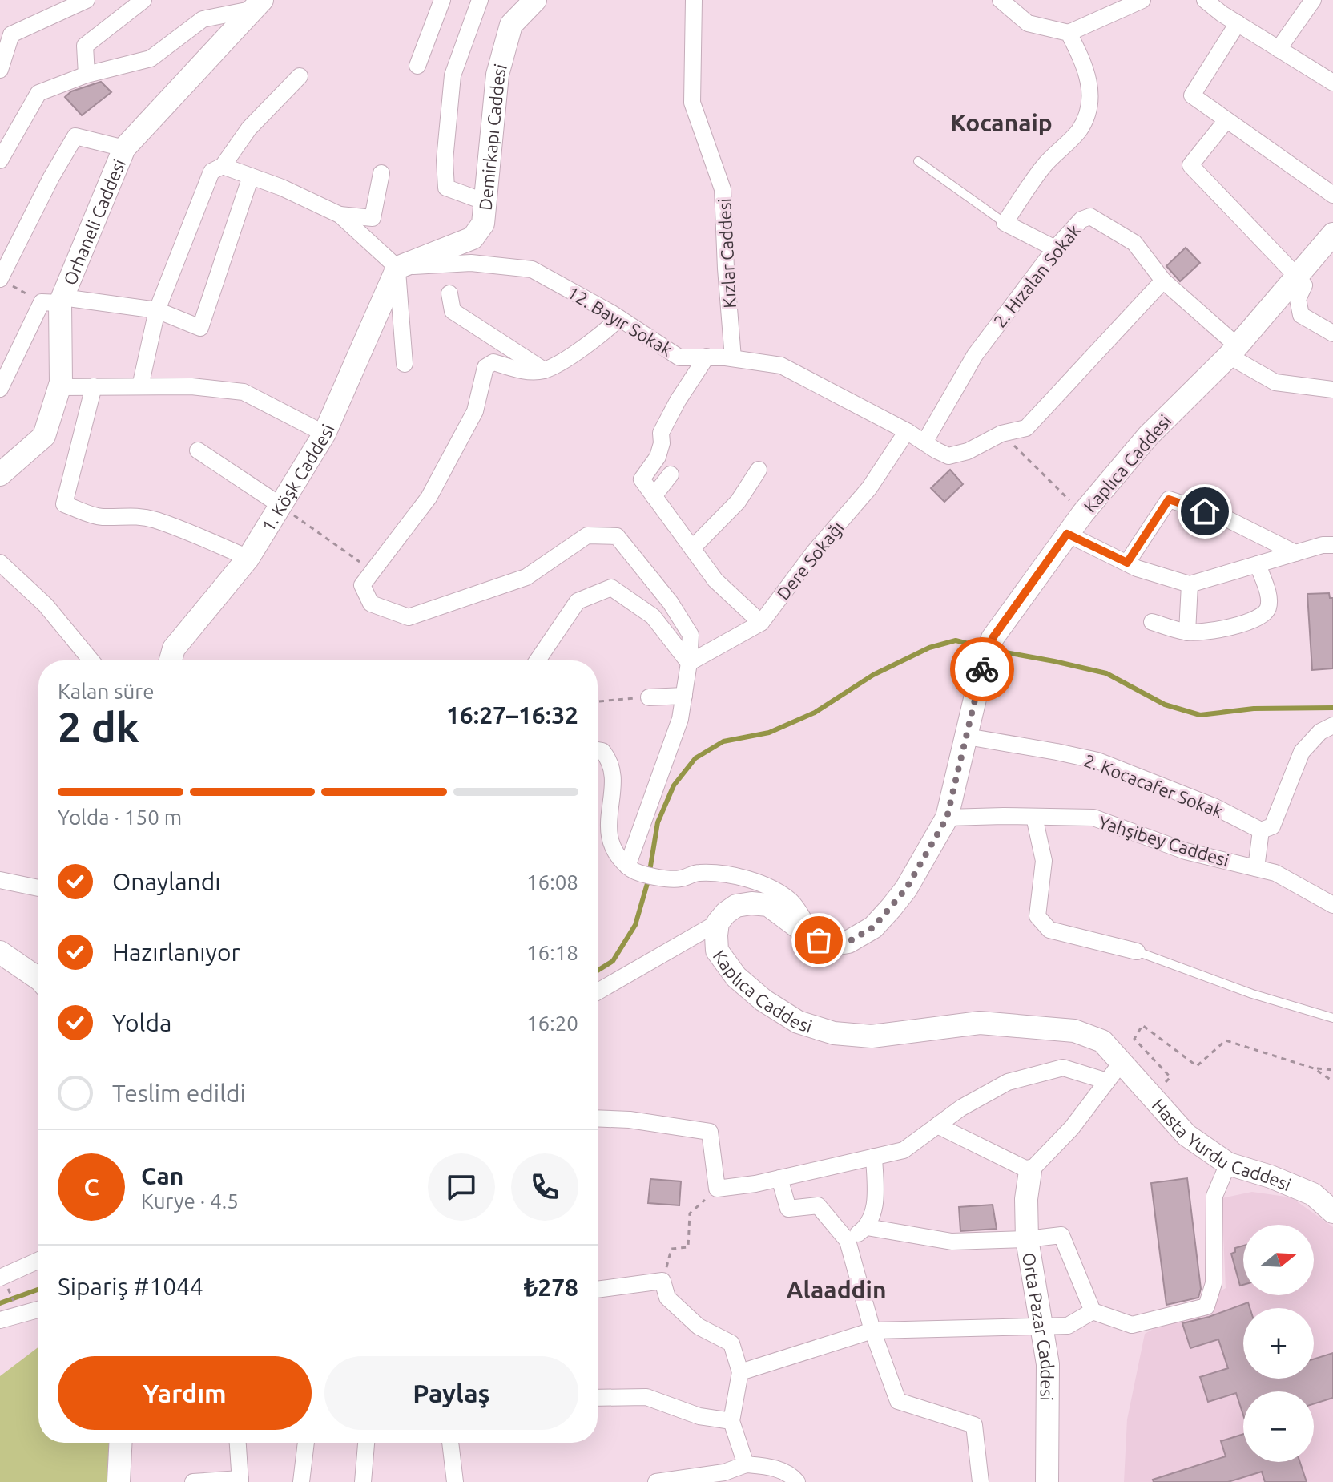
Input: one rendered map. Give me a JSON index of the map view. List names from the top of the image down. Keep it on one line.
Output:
{"streets":{"main road":["Demirkapı Caddesi","Orhaneli Caddesi","Kaplıca Caddesi","1. Köşk Caddesi","Hasta Yurdu Caddesi","Orta Pazar Caddesi"],"street":["Kızlar Caddesi","2. Hızalan Sokak","12. Bayır Sokak","Dere Sokağı","2. Kocacafer Sokak","Yahşibey Caddesi"]},"crossings":[["Demirkapı Caddesi","12. Bayır Sokak"],["Demirkapı Caddesi","1. Köşk Caddesi"],["Kızlar Caddesi","12. Bayır Sokak"],["2. Hızalan Sokak","12. Bayır Sokak"],["2. Hızalan Sokak","Kaplıca Caddesi"],["12. Bayır Sokak","1. Köşk Caddesi"],["12. Bayır Sokak","Dere Sokağı"],["Kaplıca Caddesi","2. Kocacafer Sokak"],["Kaplıca Caddesi","Yahşibey Caddesi"],["Kaplıca Caddesi","Hasta Yurdu Caddesi"]],"districts":["Kocanaip","Alaaddin"],"north":"right","page":{"heading":["2 dk","Kalan süre","16:27–16:32"],"panel":["Can","Kurye · 4.5","Sipariş #1044","₺278"],"bar":"Yolda · 150 m","list":[["Onaylandı","16:08"],["Hazırlanıyor","16:18"],["Yolda","16:20"],"Teslim edildi"],"round":"C","map_buttons":["+","−"],"buttons":["Yardım","Paylaş"]}}
